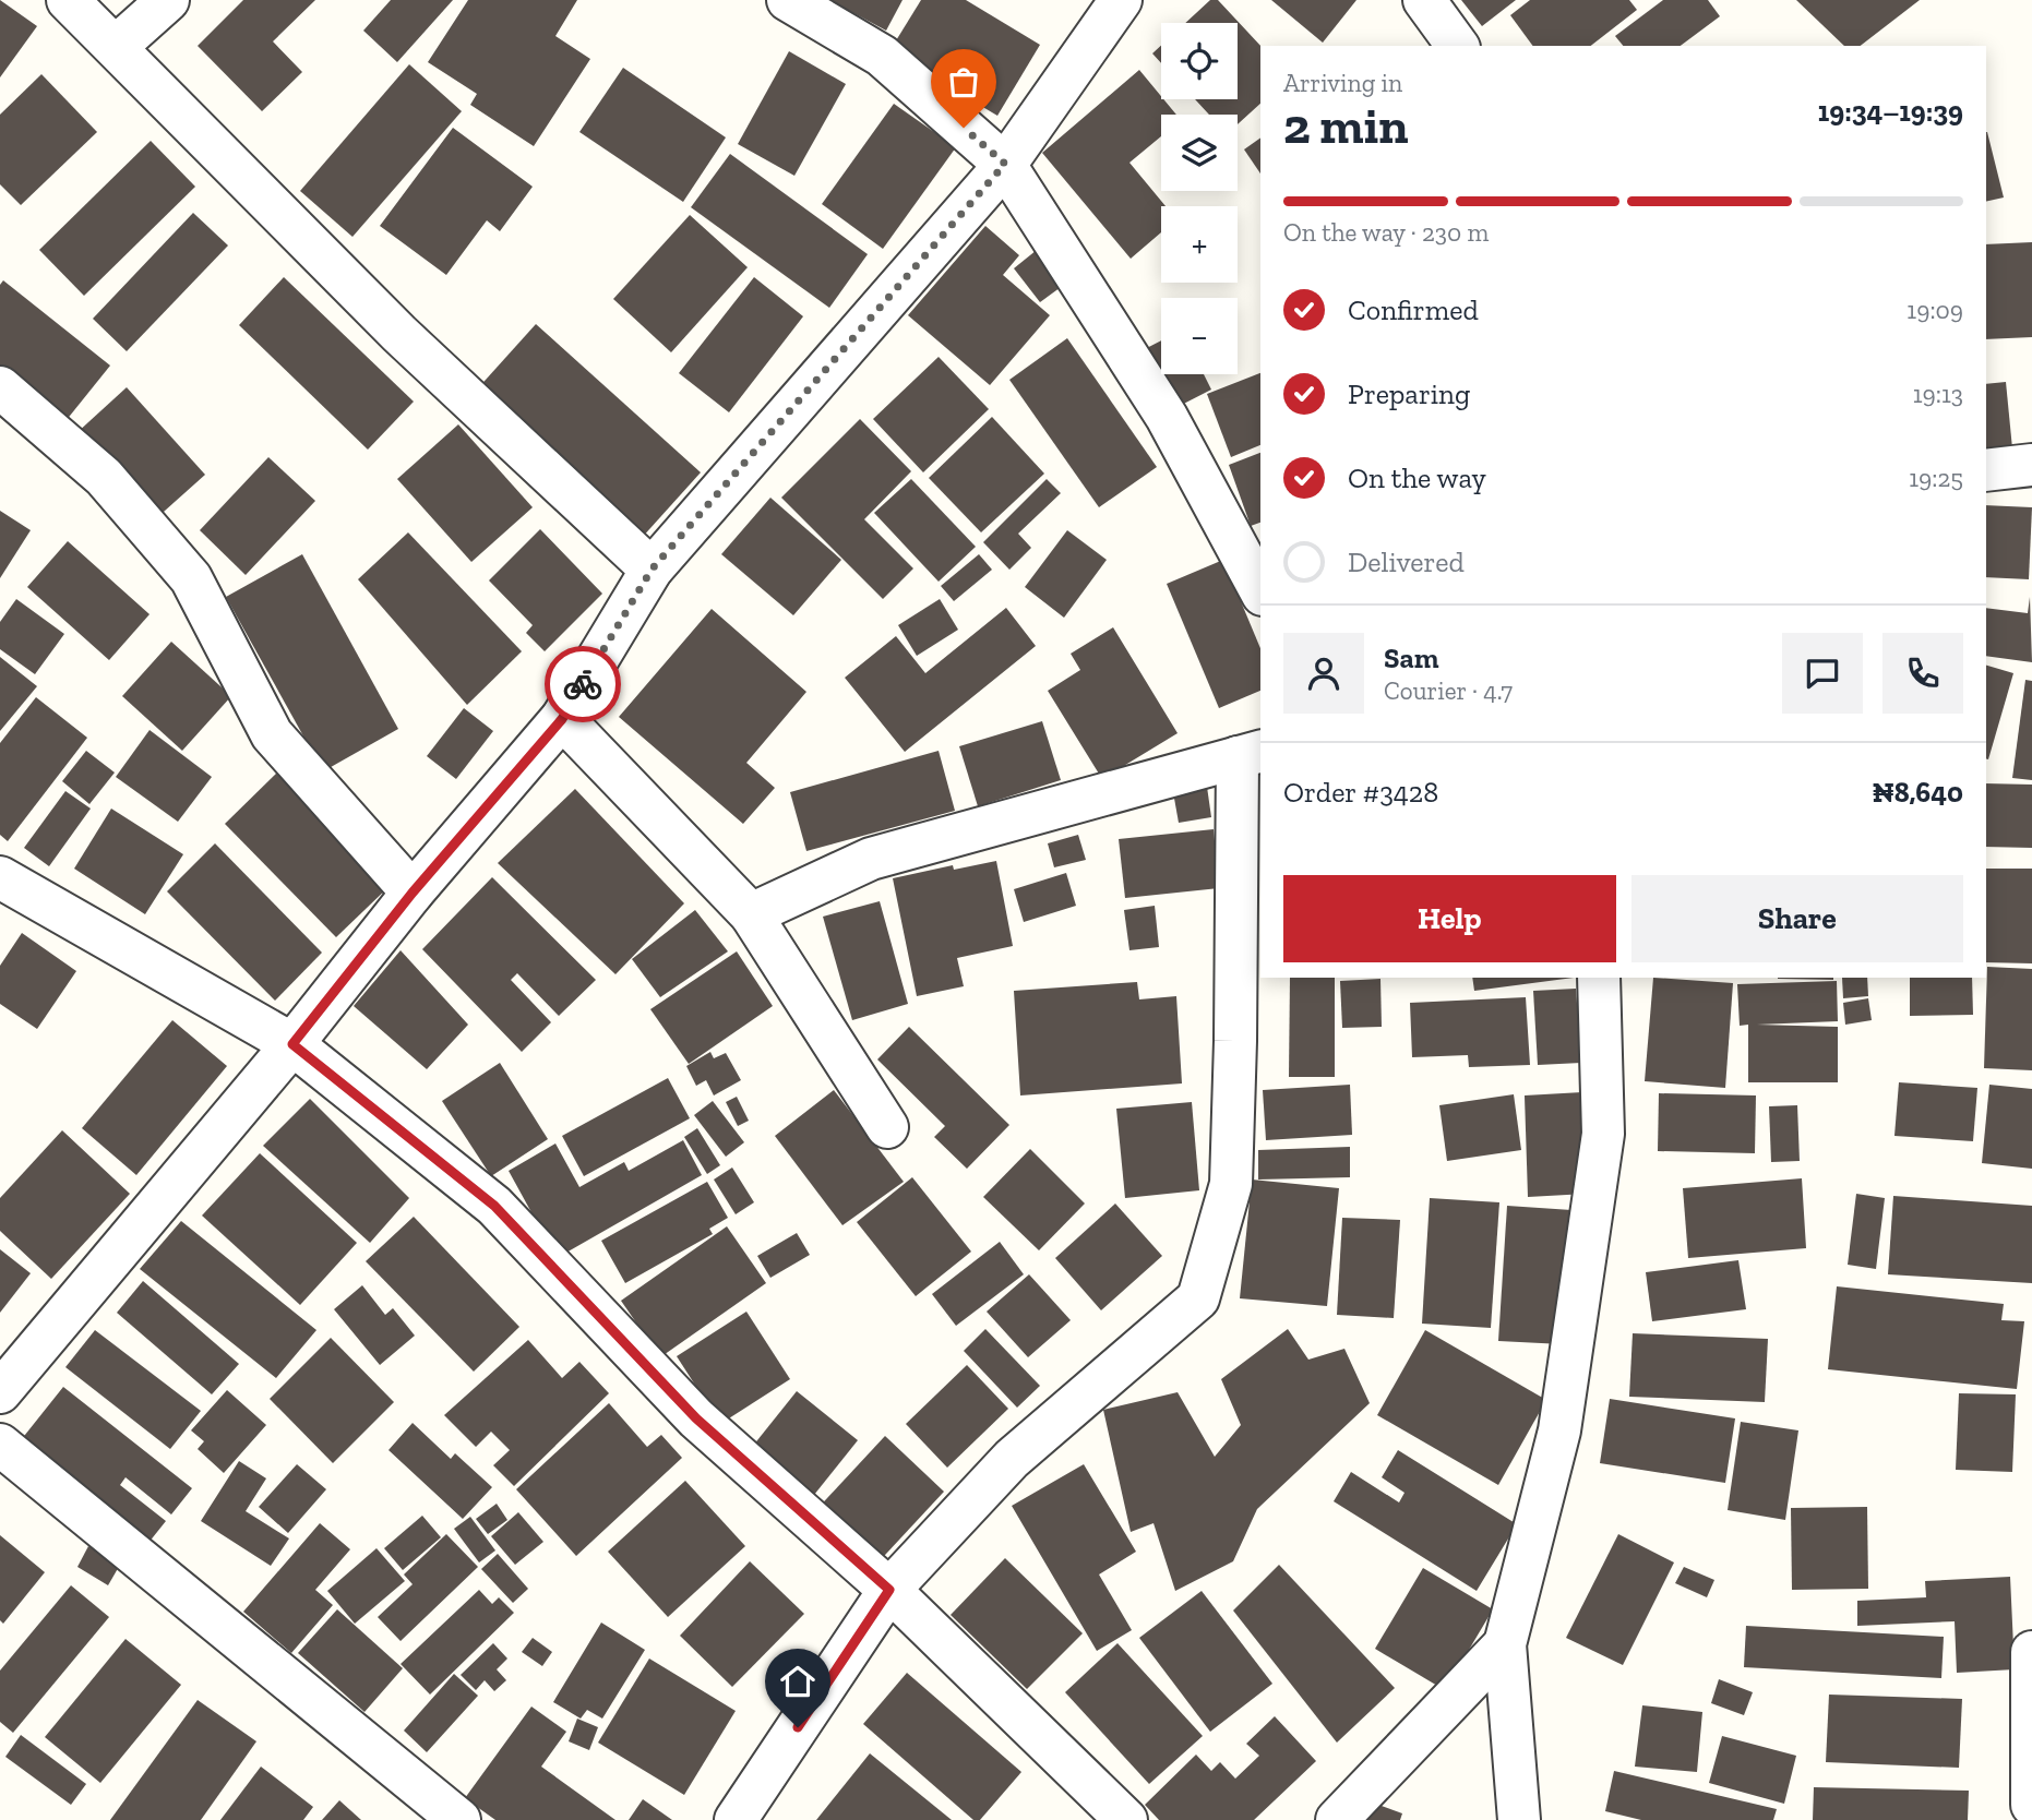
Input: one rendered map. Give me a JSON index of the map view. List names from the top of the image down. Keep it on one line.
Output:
{"page":{"map_buttons":["+","−"],"heading":["2 min","Arriving in","19:34–19:39"],"panel":["Sam","Courier · 4.7","Order #3428","₦8,640"],"bar":"On the way · 230 m","list":[["Confirmed","19:09"],["Preparing","19:13"],["On the way","19:25"],"Delivered"],"buttons":["Help","Share"]}}
